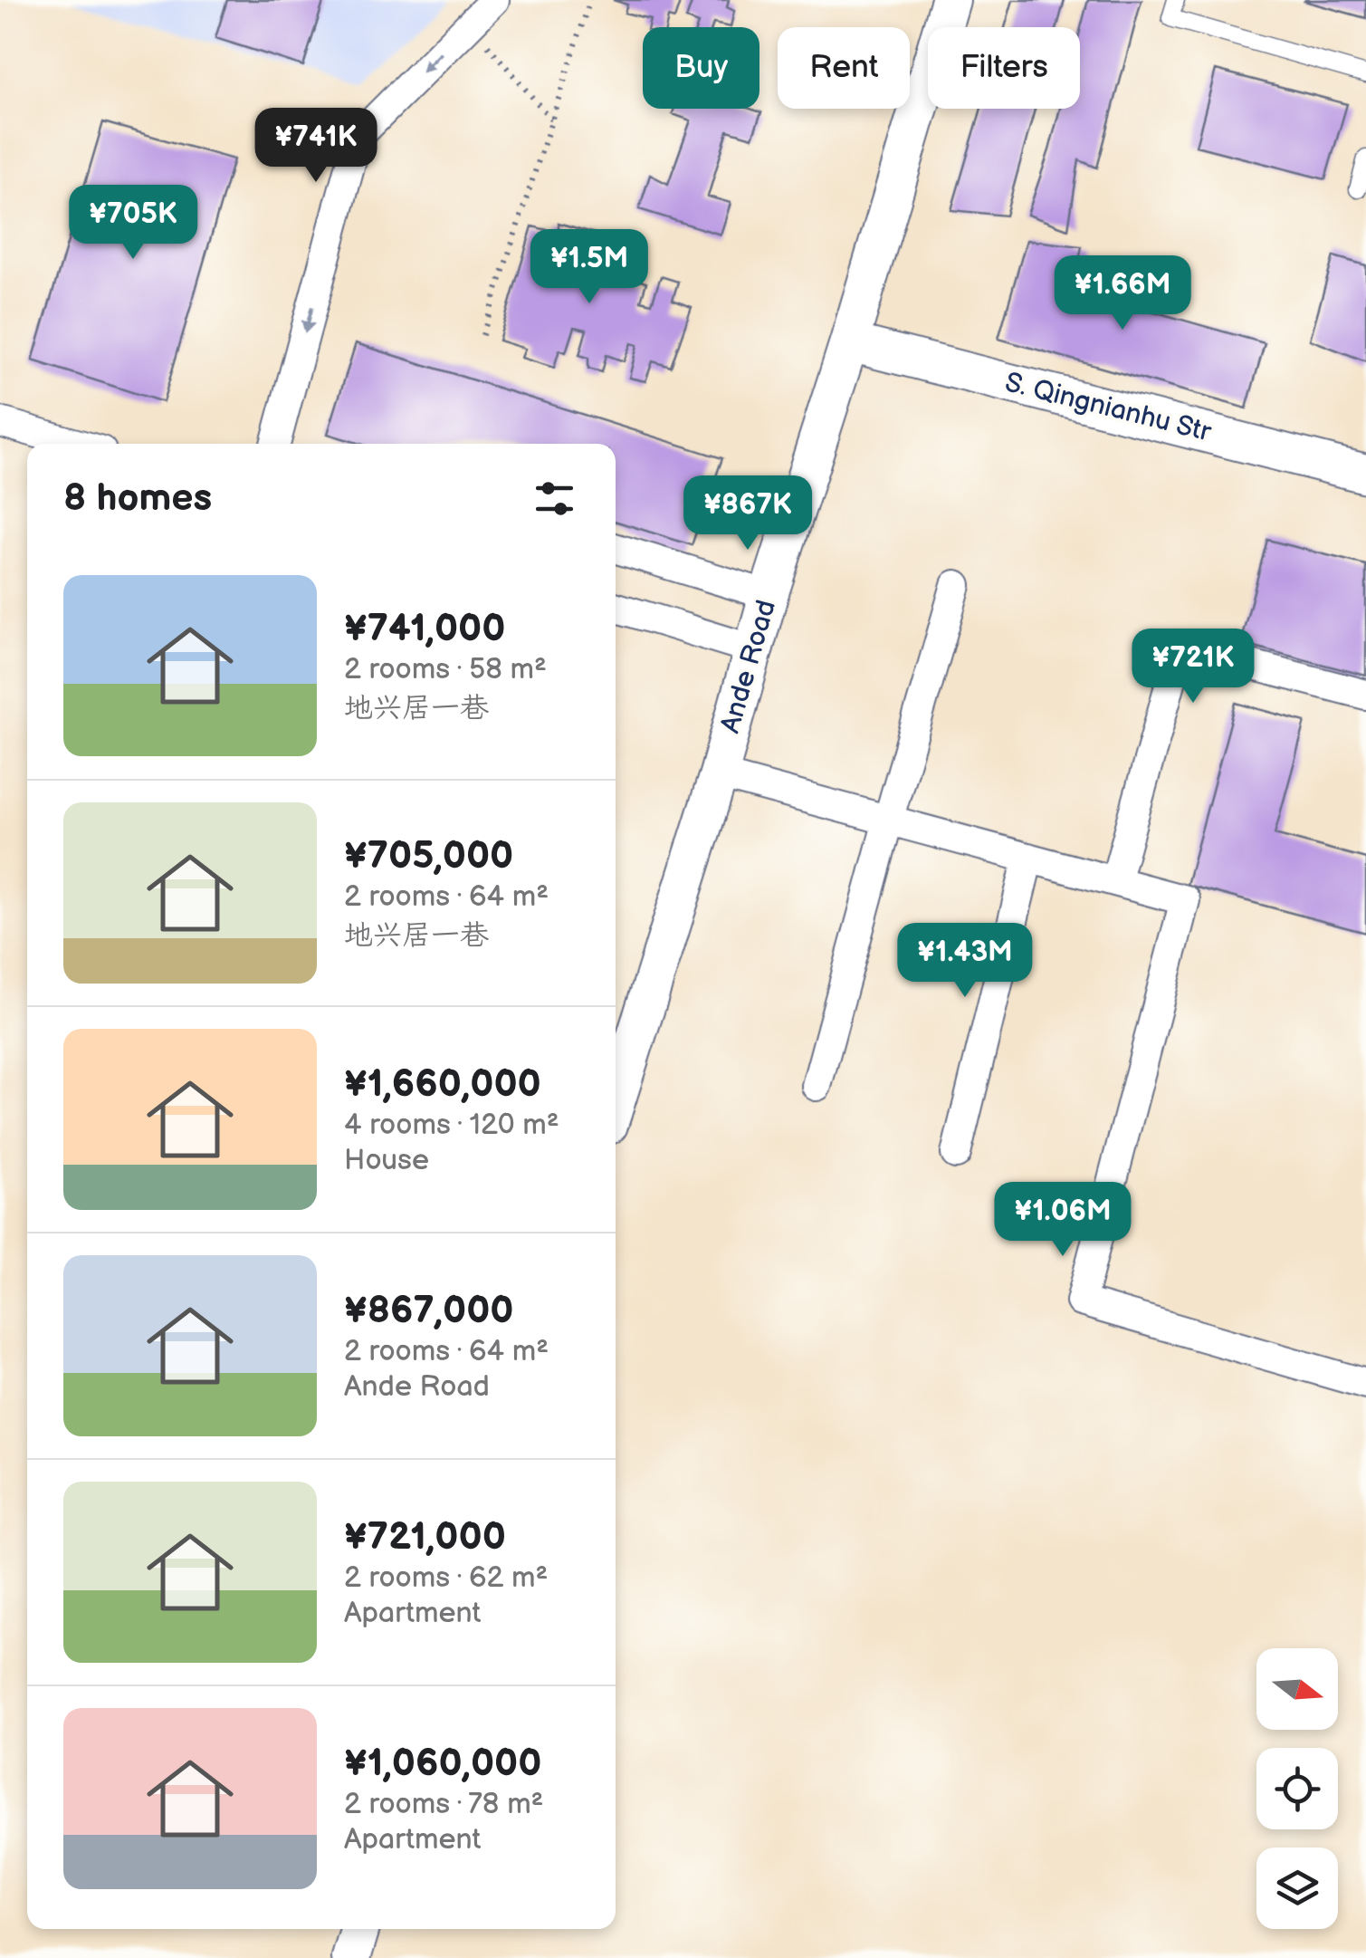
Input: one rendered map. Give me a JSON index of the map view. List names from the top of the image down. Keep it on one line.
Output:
{"streets":{"street":["S. Qingnianhu Str","Ande Road"]},"crossings":[["S. Qingnianhu Str","Ande Road"]],"north":"right","page":{"chip":["Buy","Rent","Filters"],"price":["¥741K","¥705K","¥1.5M","¥1.66M","¥867K","¥721K","¥1.43M","¥1.06M"],"heading":"8 homes","list":[{"name":"¥741,000","note":"2 rooms · 58 m² · 地兴居一巷"},{"name":"¥705,000","note":"2 rooms · 64 m² · 地兴居一巷"},{"name":"¥1,660,000","note":"4 rooms · 120 m² · House"},{"name":"¥867,000","note":"2 rooms · 64 m² · Ande Road"},{"name":"¥721,000","note":"2 rooms · 62 m² · Apartment"},{"name":"¥1,060,000","note":"2 rooms · 78 m² · Apartment"}]}}
